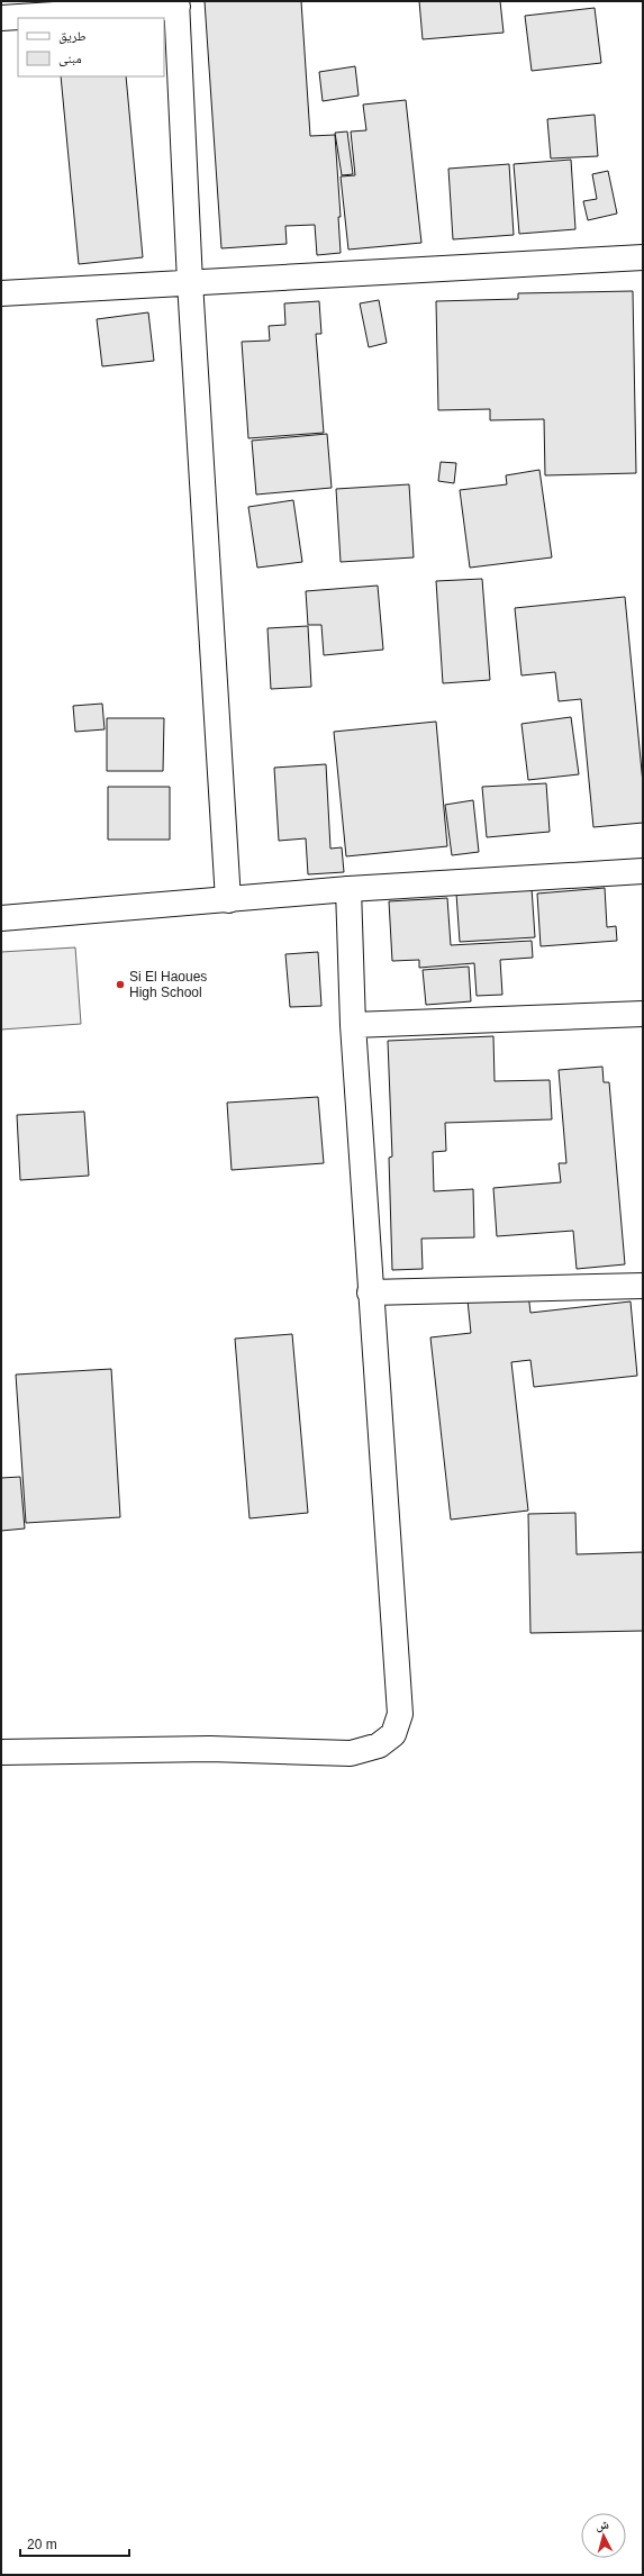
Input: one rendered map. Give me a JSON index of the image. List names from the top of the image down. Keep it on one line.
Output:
{"places":["Si El Haoues High School"],"legend":["طريق","مبنى"],"scale_bar":"20 m","north":"top"}
